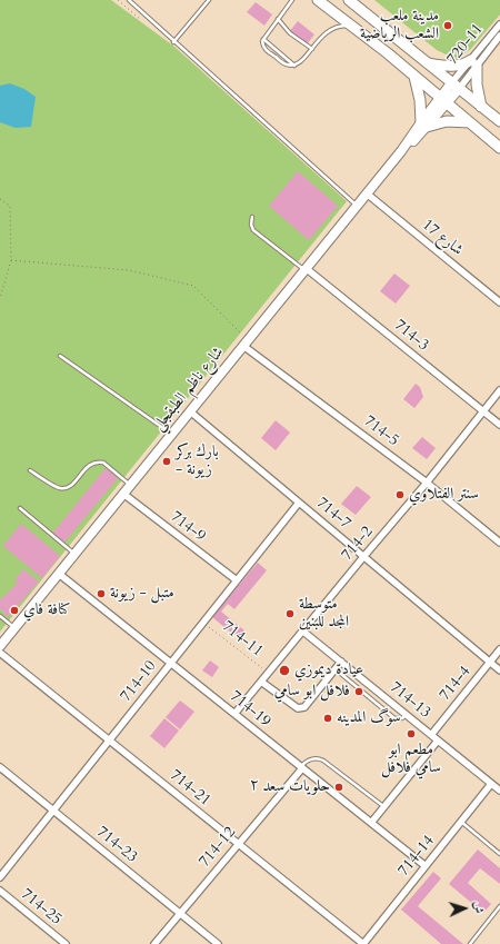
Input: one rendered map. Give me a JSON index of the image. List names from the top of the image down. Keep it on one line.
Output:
{"streets":{"main road":["شارع ناظم الطبقجلي"],"street":["720-11","شارع 17","714-3","714-5","714-7","714-9","714-2","714-10","714-4","714-13","714-19","714-21","714-23","714-12","714-14","714-25"],"path":["714-11"]},"crossings":[["720-11","شارع ناظم الطبقجلي"],["شارع 17","شارع ناظم الطبقجلي"],["714-3","شارع ناظم الطبقجلي"],["714-3","714-2"],["شارع ناظم الطبقجلي","714-5"],["شارع ناظم الطبقجلي","714-7"],["شارع ناظم الطبقجلي","714-9"],["شارع ناظم الطبقجلي","714-19"],["714-5","714-2"],["714-7","714-2"],["714-7","714-10"],["714-7","714-4"],["714-9","714-10"],["714-2","714-11"],["714-2","714-13"],["714-2","714-19"],["714-11","714-10"],["714-10","714-19"],["714-10","714-21"],["714-10","714-23"],["714-4","714-13"],["714-13","714-14"],["714-19","714-12"],["714-19","714-14"],["714-21","714-12"],["714-21","714-14"],["714-23","714-12"]],"places":["مدينة ملعب الشعب الرياضية","بارك بركر - زيونة","سنتر الفتلاوي","متبل - زيونة","كنافة فاي","متوسطة المجد للبنين","عيادة ديموزي","فلافل ابو سامي","سوگ المدينه","مطعم ابو سامي فلافل","حلويات سعد ٢"],"north":"right"}
